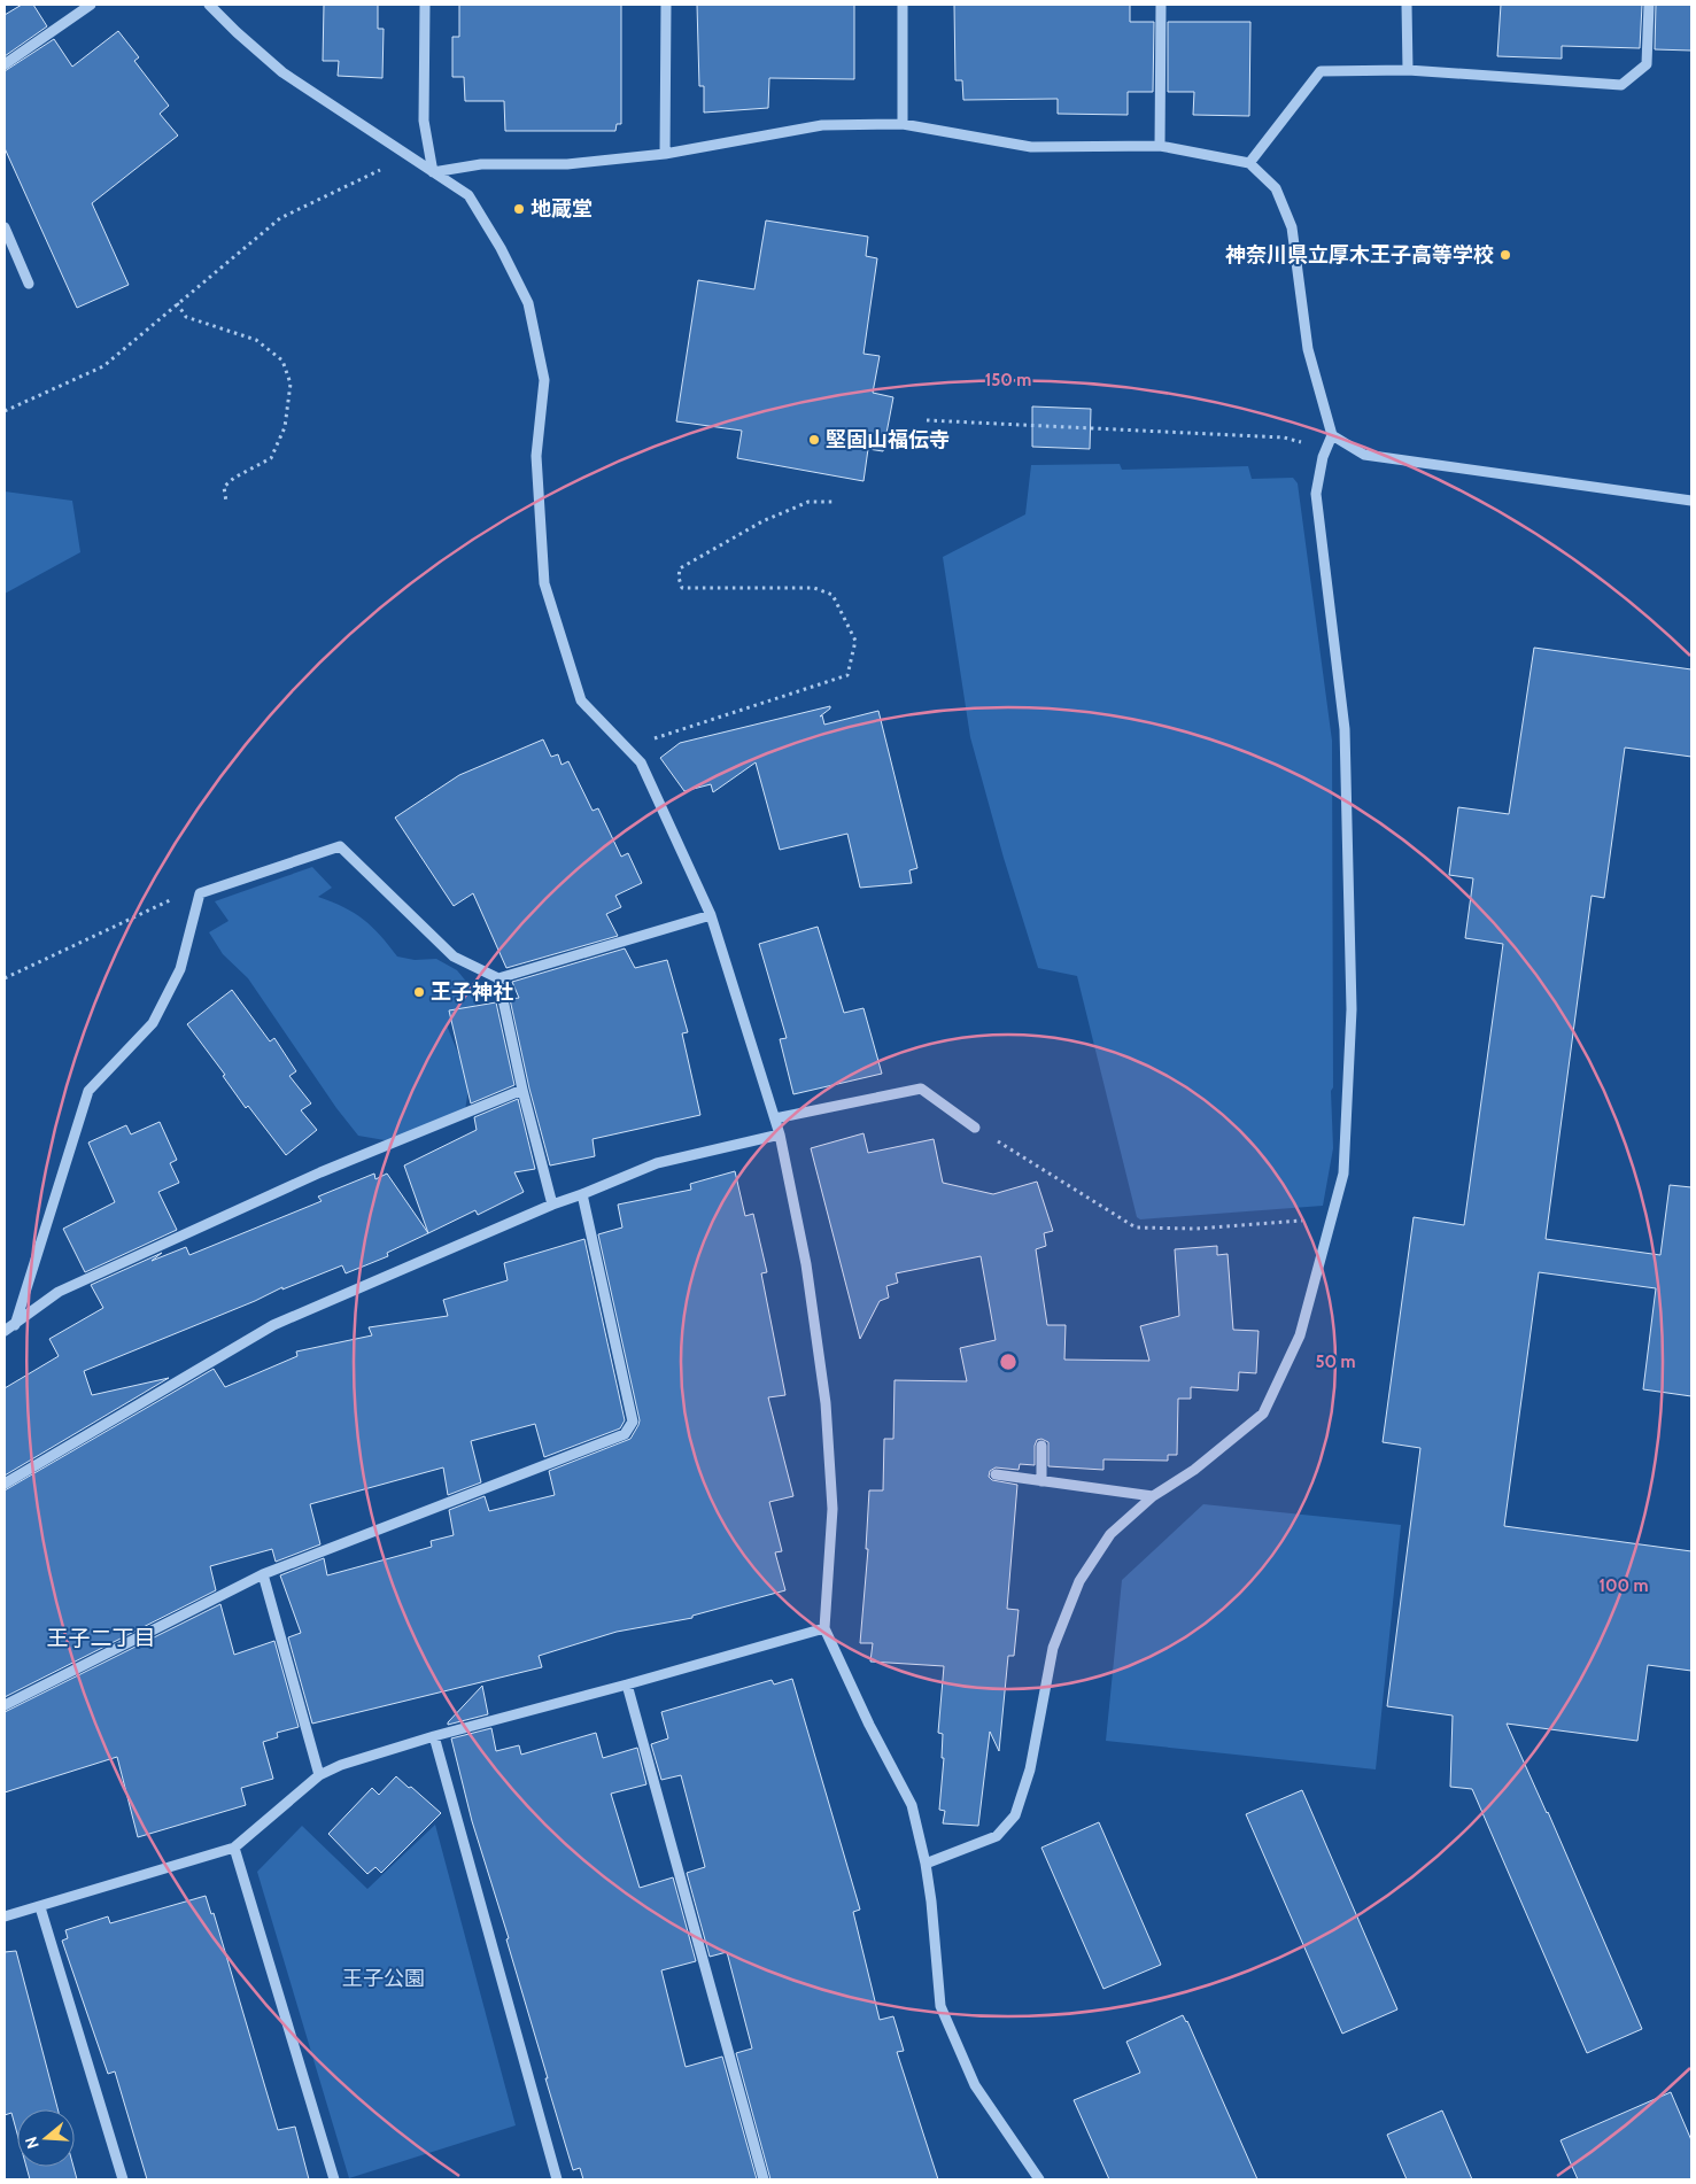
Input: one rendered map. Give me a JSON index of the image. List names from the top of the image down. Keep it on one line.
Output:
{"districts":["王子二丁目"],"parks":["王子公園"],"places":["地蔵堂","神奈川県立厚木王子高等学校","堅固山福伝寺","王子神社"],"north":"left","rings":["150 m","50 m","100 m"]}
